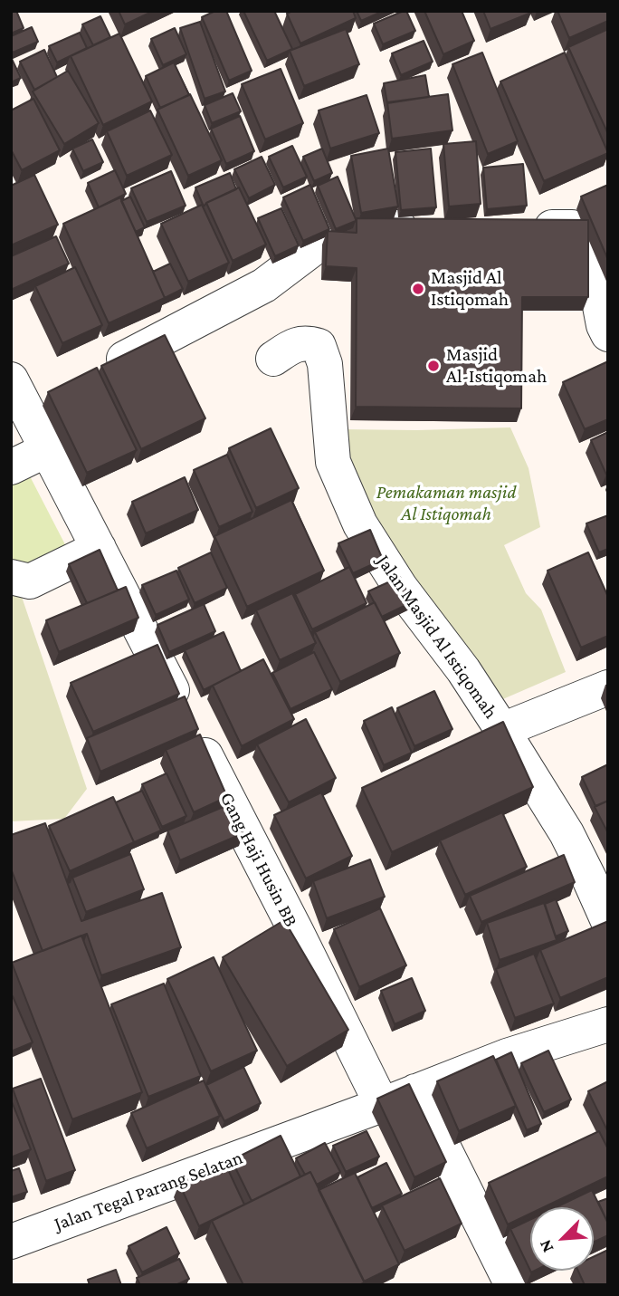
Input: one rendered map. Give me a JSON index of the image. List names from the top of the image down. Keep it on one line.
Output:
{"streets":{"street":["Jalan Masjid Al Istiqomah","Gang Haji Husin BB","Jalan Tegal Parang Selatan"]},"crossings":[["Gang Haji Husin BB","Jalan Tegal Parang Selatan"]],"parks":["Pemakaman masjid Al Istiqomah"],"places":["Masjid Al Istiqomah","Masjid Al-Istiqomah"],"north":"bottom left"}
